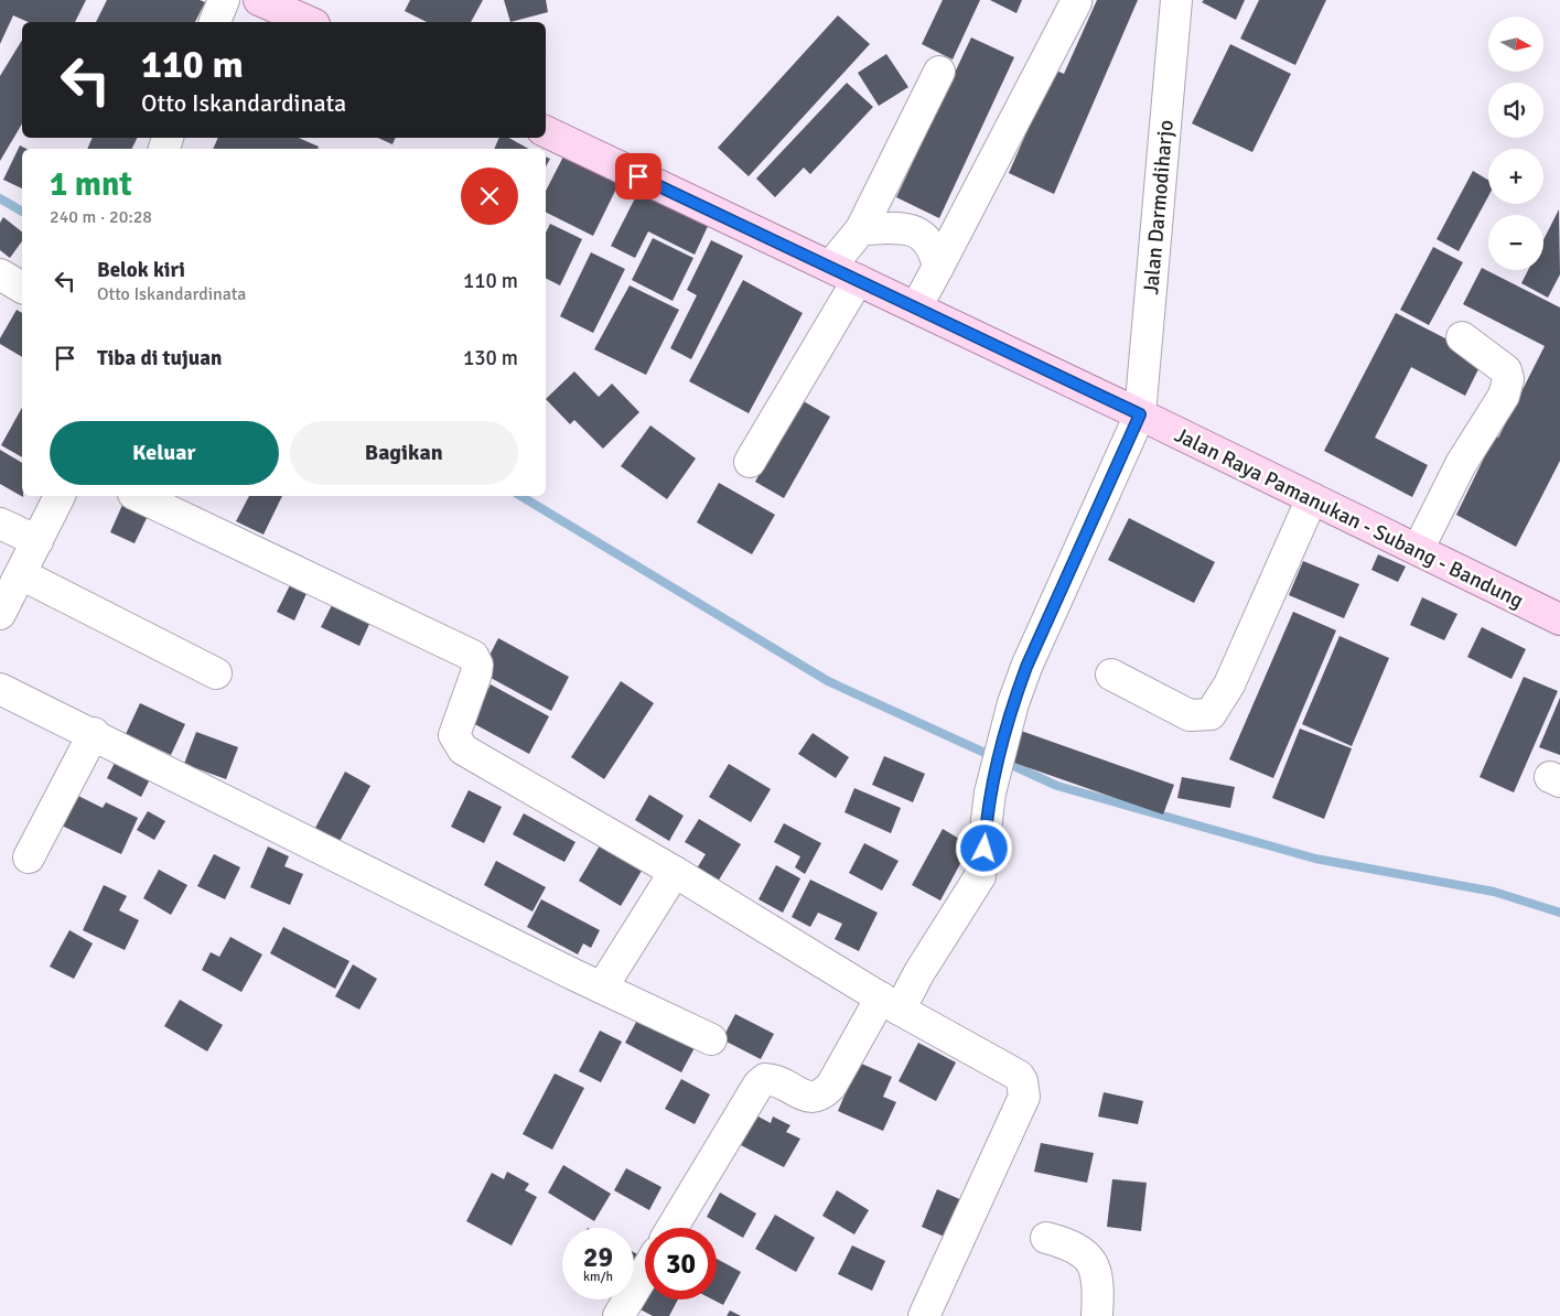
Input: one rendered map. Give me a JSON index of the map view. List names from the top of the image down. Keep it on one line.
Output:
{"streets":{"main road":["Jalan Raya Pamanukan - Subang - Bandung"],"street":["Jalan Darmodiharjo"]},"crossings":[["Jalan Darmodiharjo","Jalan Raya Pamanukan - Subang - Bandung"]],"north":"right","page":{"map_buttons":["+","−"],"turn":["110 m","Otto Iskandardinata"],"heading":["1 mnt","240 m · 20:28"],"list":[{"name":"Belok kiri","note":"Otto Iskandardinata","value":"110 m"},{"name":"Tiba di tujuan","value":"130 m"}],"buttons":["Keluar","Bagikan"],"speed":"29 km/h","limit":"30"}}
